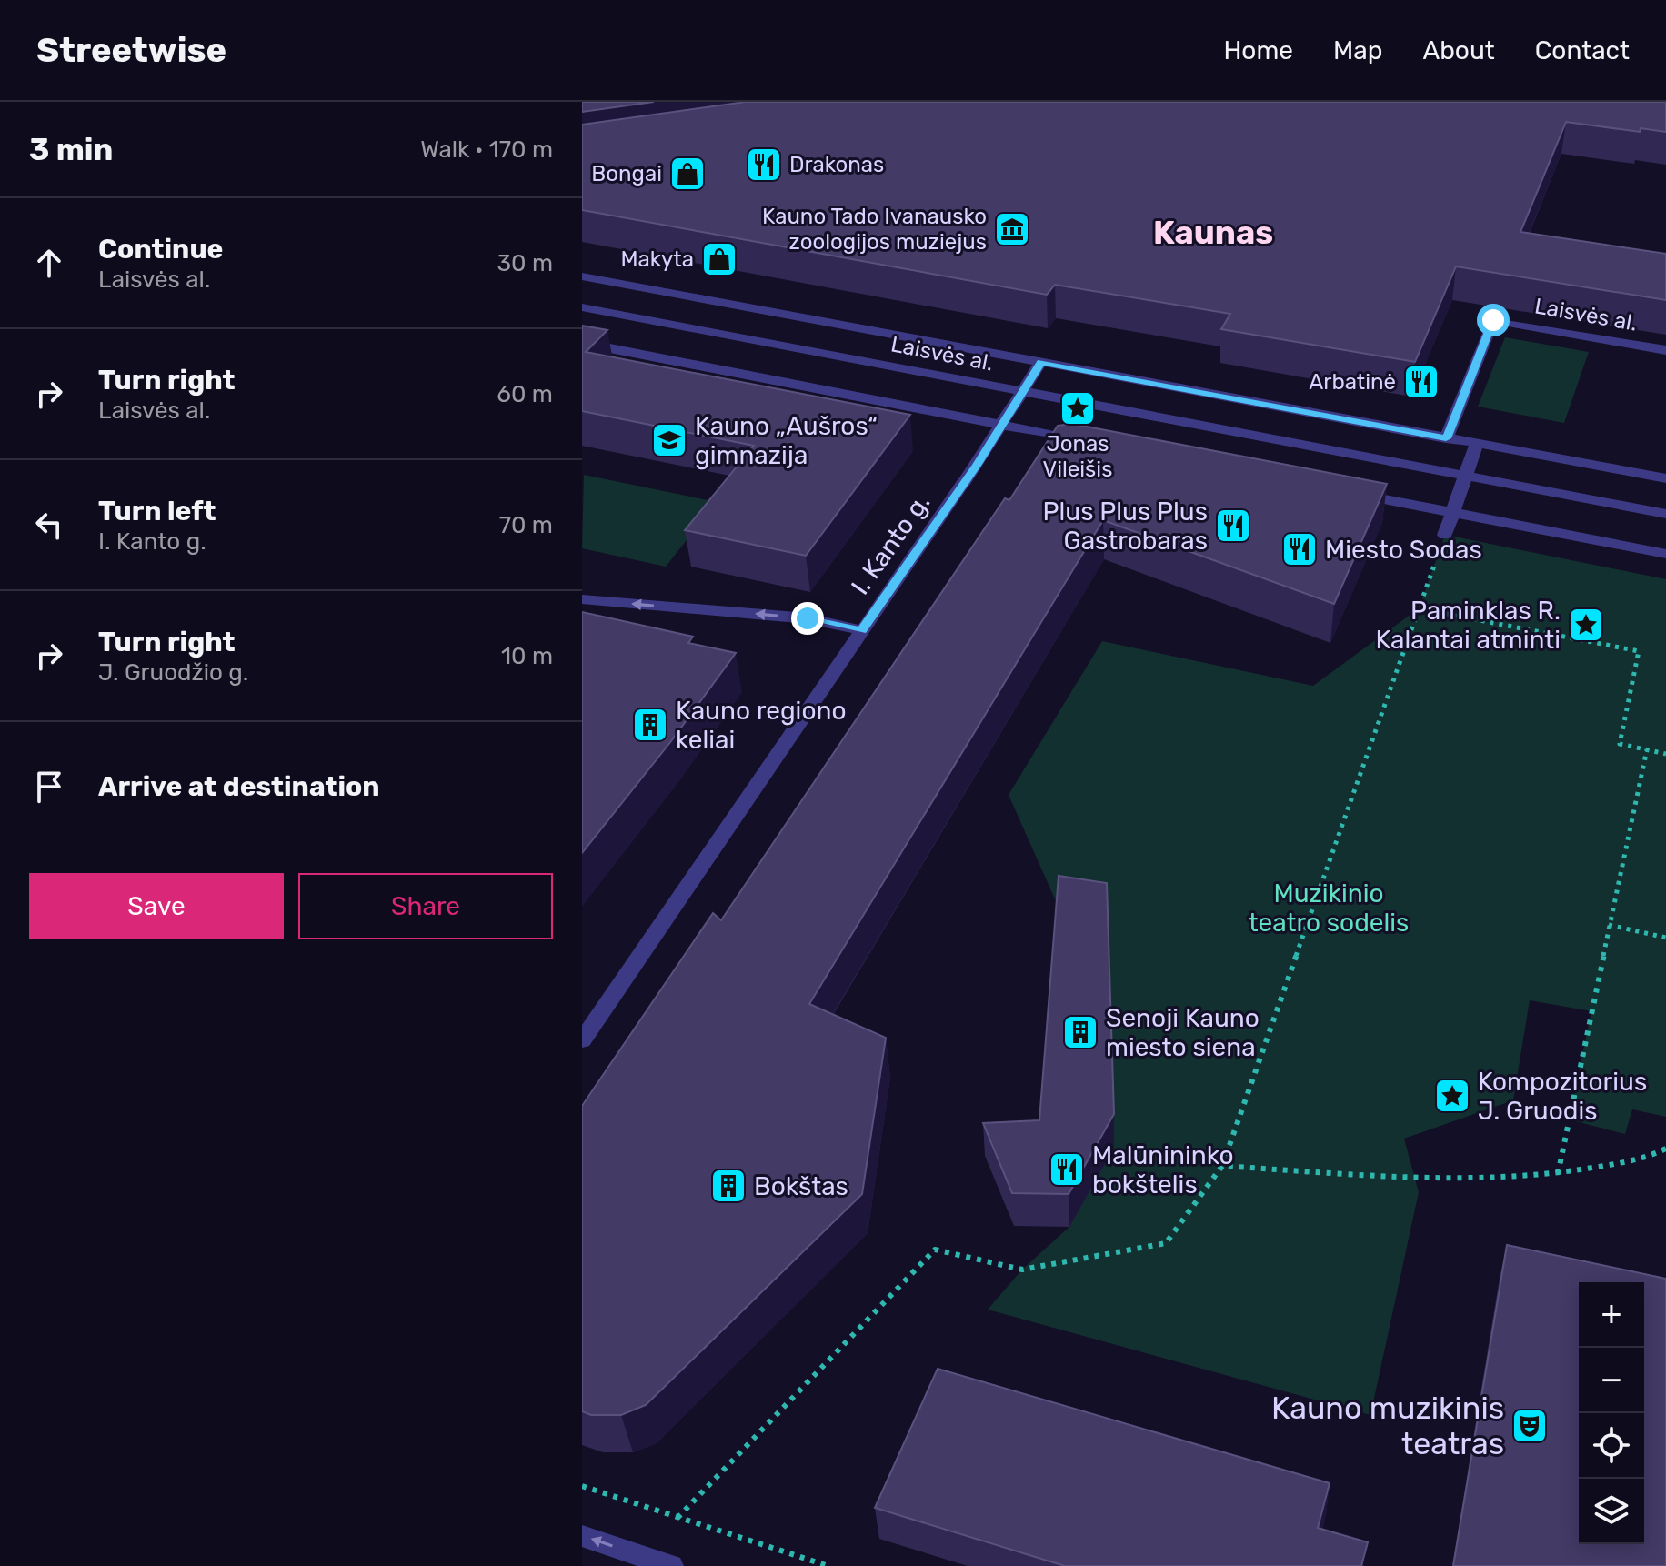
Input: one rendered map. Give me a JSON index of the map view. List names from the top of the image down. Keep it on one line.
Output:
{"streets":{"street":["Laisvės al.","I. Kanto g."]},"crossings":[["Laisvės al.","I. Kanto g."]],"districts":["Kaunas"],"parks":["Muzikinio teatro sodelis"],"places":{"restaurant":["Drakonas","Arbatinė","Plus Plus Plus Gastrobaras","Miesto Sodas","Malūnininko bokštelis"],"shop":["Bongai","Makyta"],"museum":["Kauno Tado Ivanausko zoologijos muziejus"],"place":["Jonas Vileišis","Paminklas R. Kalantai atminti","Kompozitorius J. Gruodis"],"school or university":["Kauno „Aušros“ gimnazija"],"building":["Kauno regiono keliai","Senoji Kauno miesto siena","Bokštas"],"theatre":["Kauno muzikinis teatras"]},"page":{"header":"Streetwise","nav":["Home","Map","About","Contact"],"heading":["3 min","Walk · 170 m"],"list":[["Continue","Laisvės al.","30 m"],["Turn right","Laisvės al.","60 m"],["Turn left","I. Kanto g.","70 m"],["Turn right","J. Gruodžio g.","10 m"],"Arrive at destination"],"buttons":["Save","Share"],"map_buttons":["+","−"]}}
